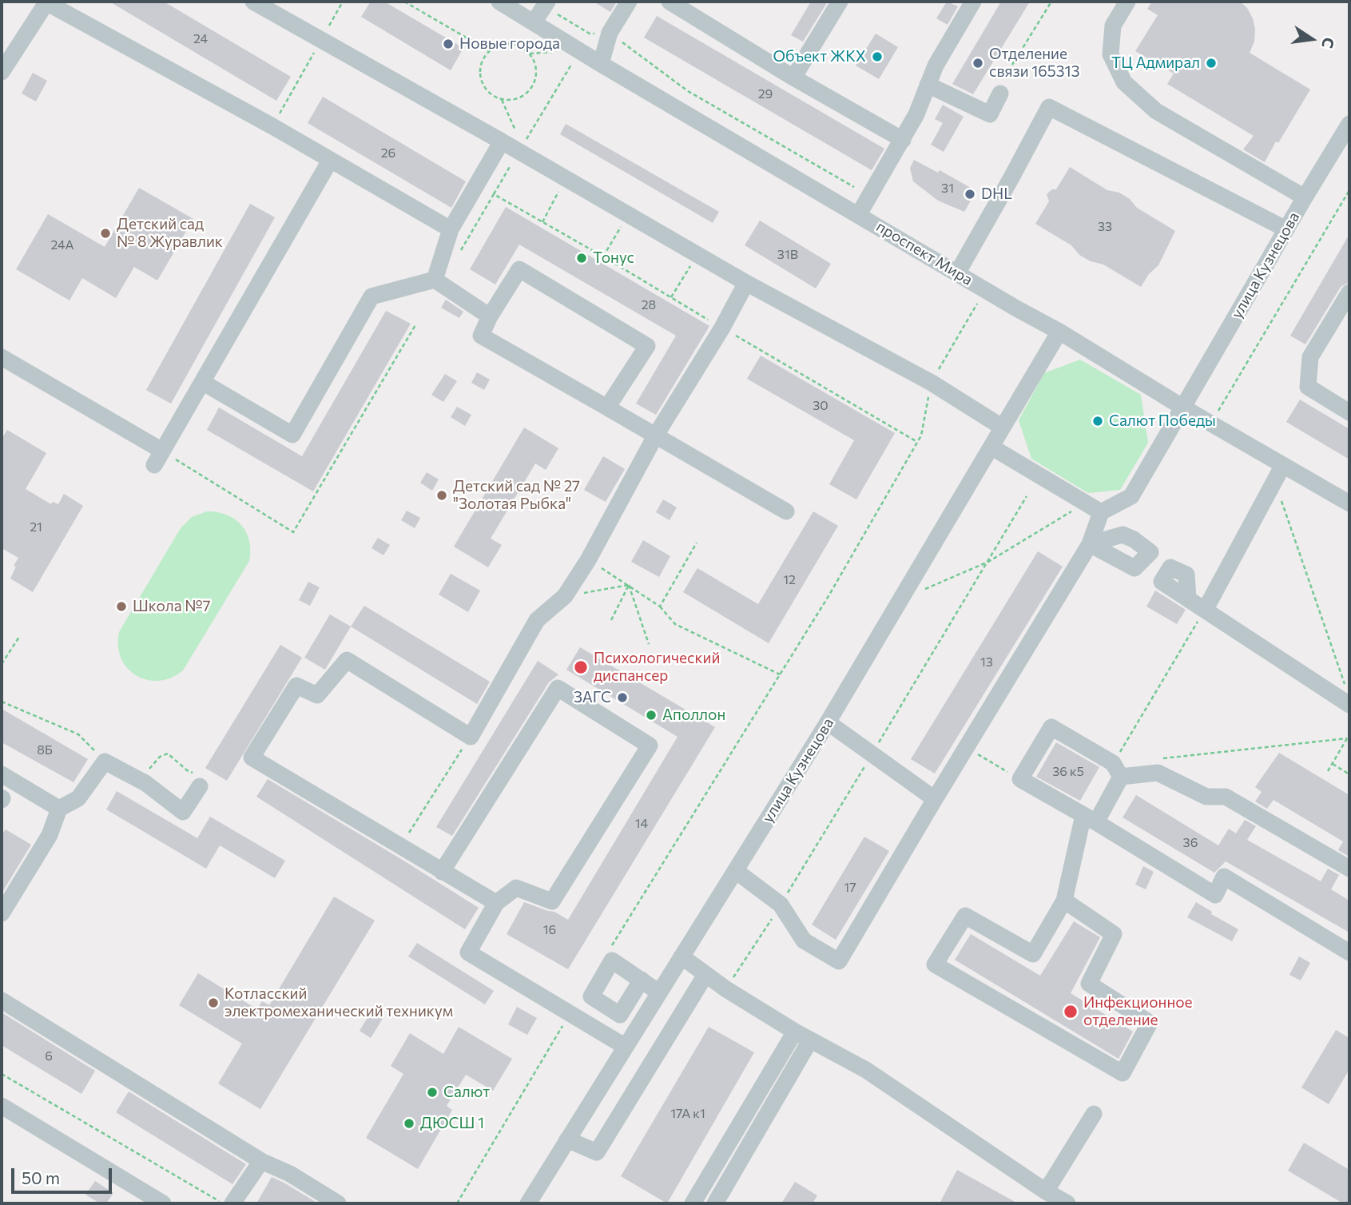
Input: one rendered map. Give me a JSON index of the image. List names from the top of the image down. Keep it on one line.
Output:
{"streets":{"street":["проспект Мира","улица Кузнецова"]},"crossings":[["проспект Мира","улица Кузнецова"]],"places":["Новые города","Объект ЖКХ","Отделение связи 165313","ТЦ Адмирал","DHL","Детский сад № 8 Журавлик","Тонус","Салют Победы","Детский сад № 27 \"Золотая Рыбка\"","Школа №7","Психологический диспансер","ЗАГС","Аполлон","Котласский электромеханический техникум","Инфекционное отделение","Салют","ДЮСШ 1"],"house_numbers":["24","29","26","31","33","24А","31В","28","30","21","12","13","8Б","36 к5","14","36","17","16","6","17А к1"],"scale_bar":"50 m","north":"right"}
